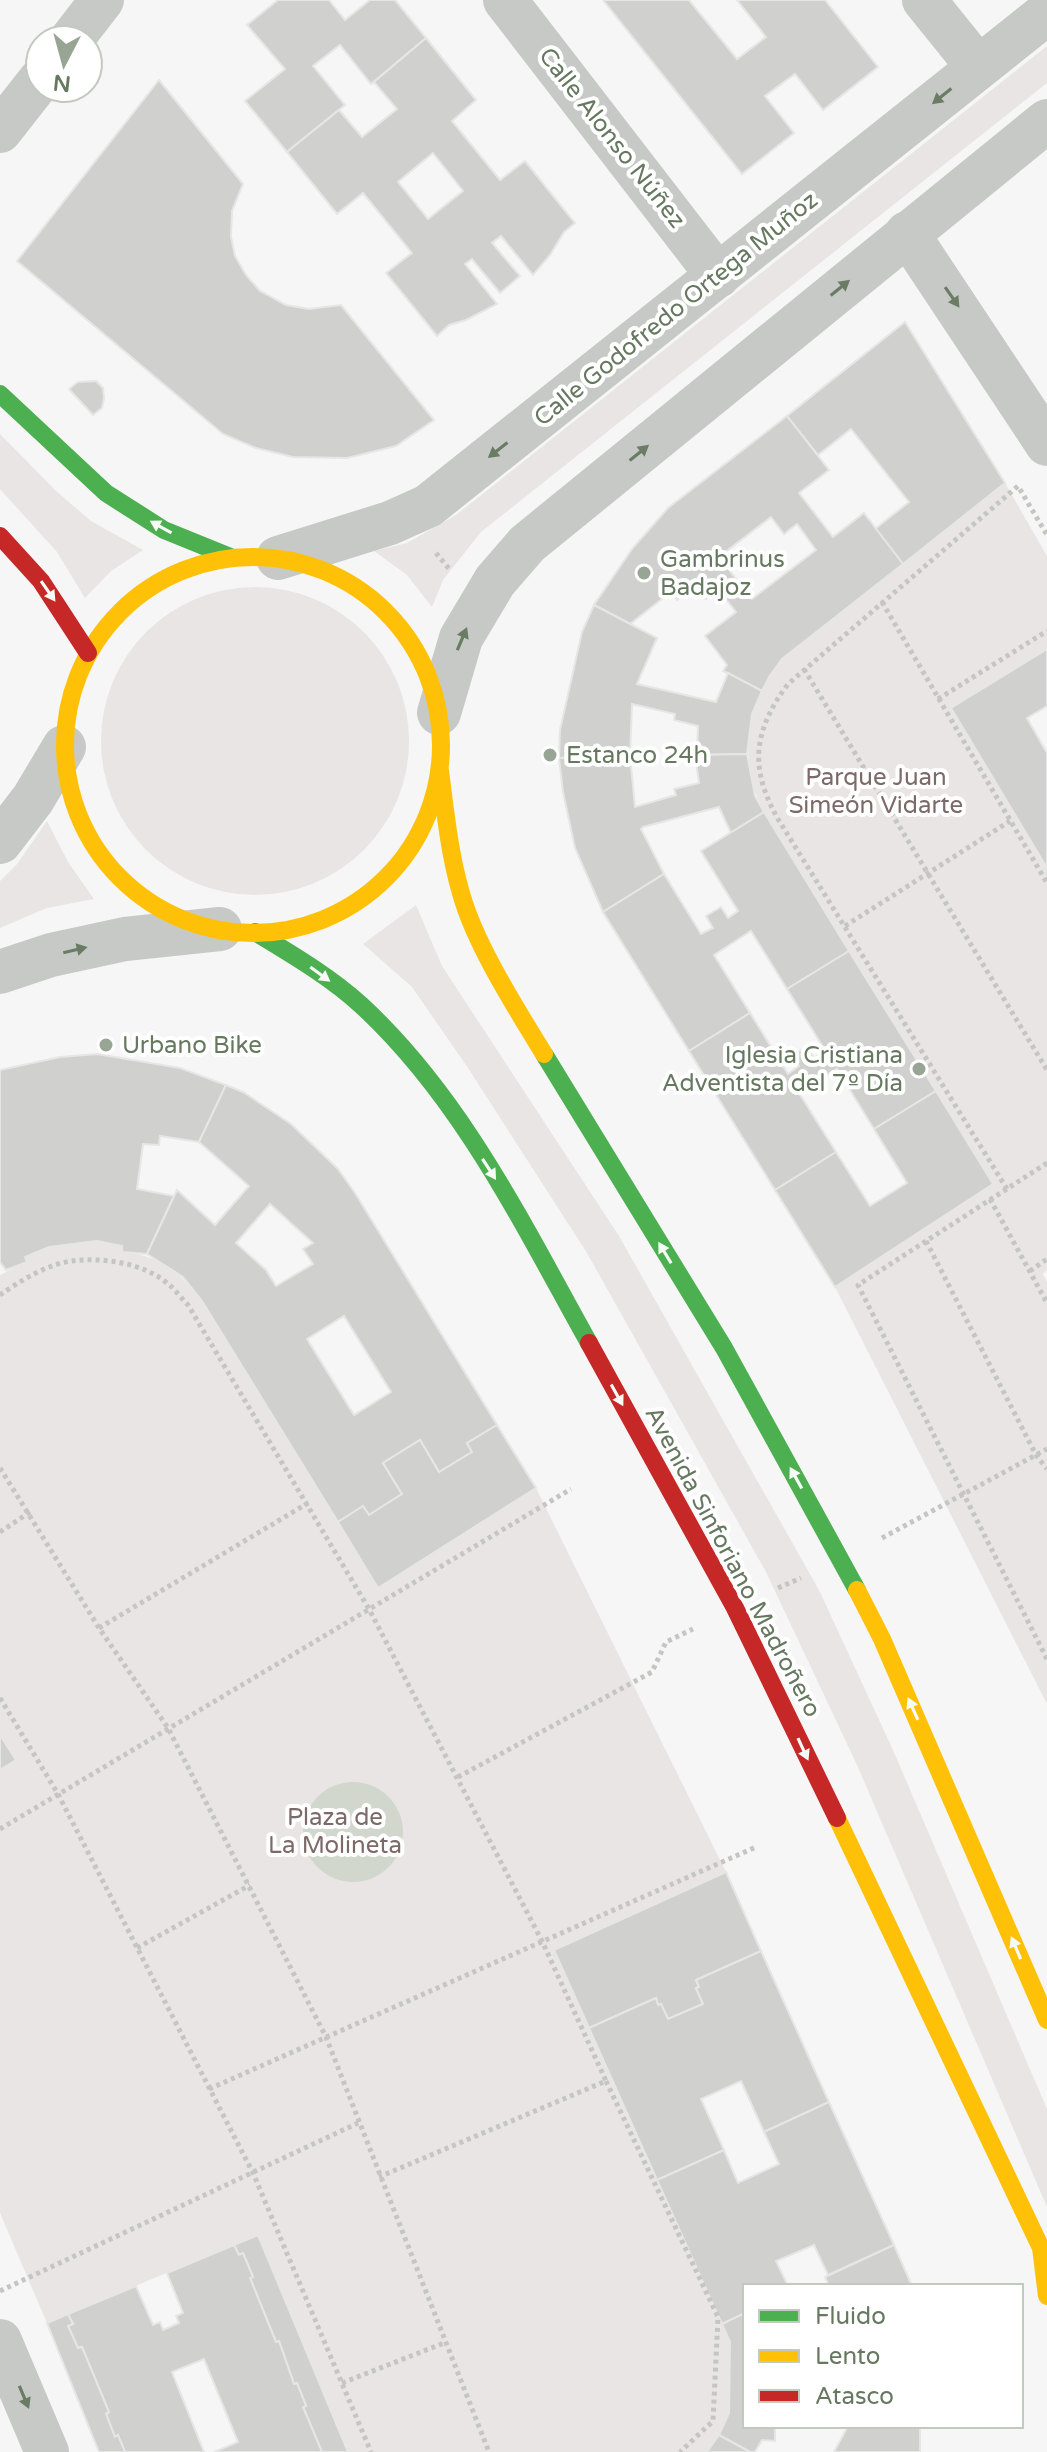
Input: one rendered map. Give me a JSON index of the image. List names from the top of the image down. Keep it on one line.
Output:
{"streets":{"main road":["Avenida Sinforiano Madroñero"],"street":["Calle Alonso Núñez","Calle Godofredo Ortega Muñoz"]},"crossings":[["Calle Alonso Núñez","Calle Godofredo Ortega Muñoz"]],"parks":["Parque Juan Simeón Vidarte","Plaza de La Molineta"],"places":["Gambrinus Badajoz","Estanco 24h","Urbano Bike","Iglesia Cristiana Adventista del 7º Día"],"legend":["Fluido","Lento","Atasco"],"north":"bottom"}
